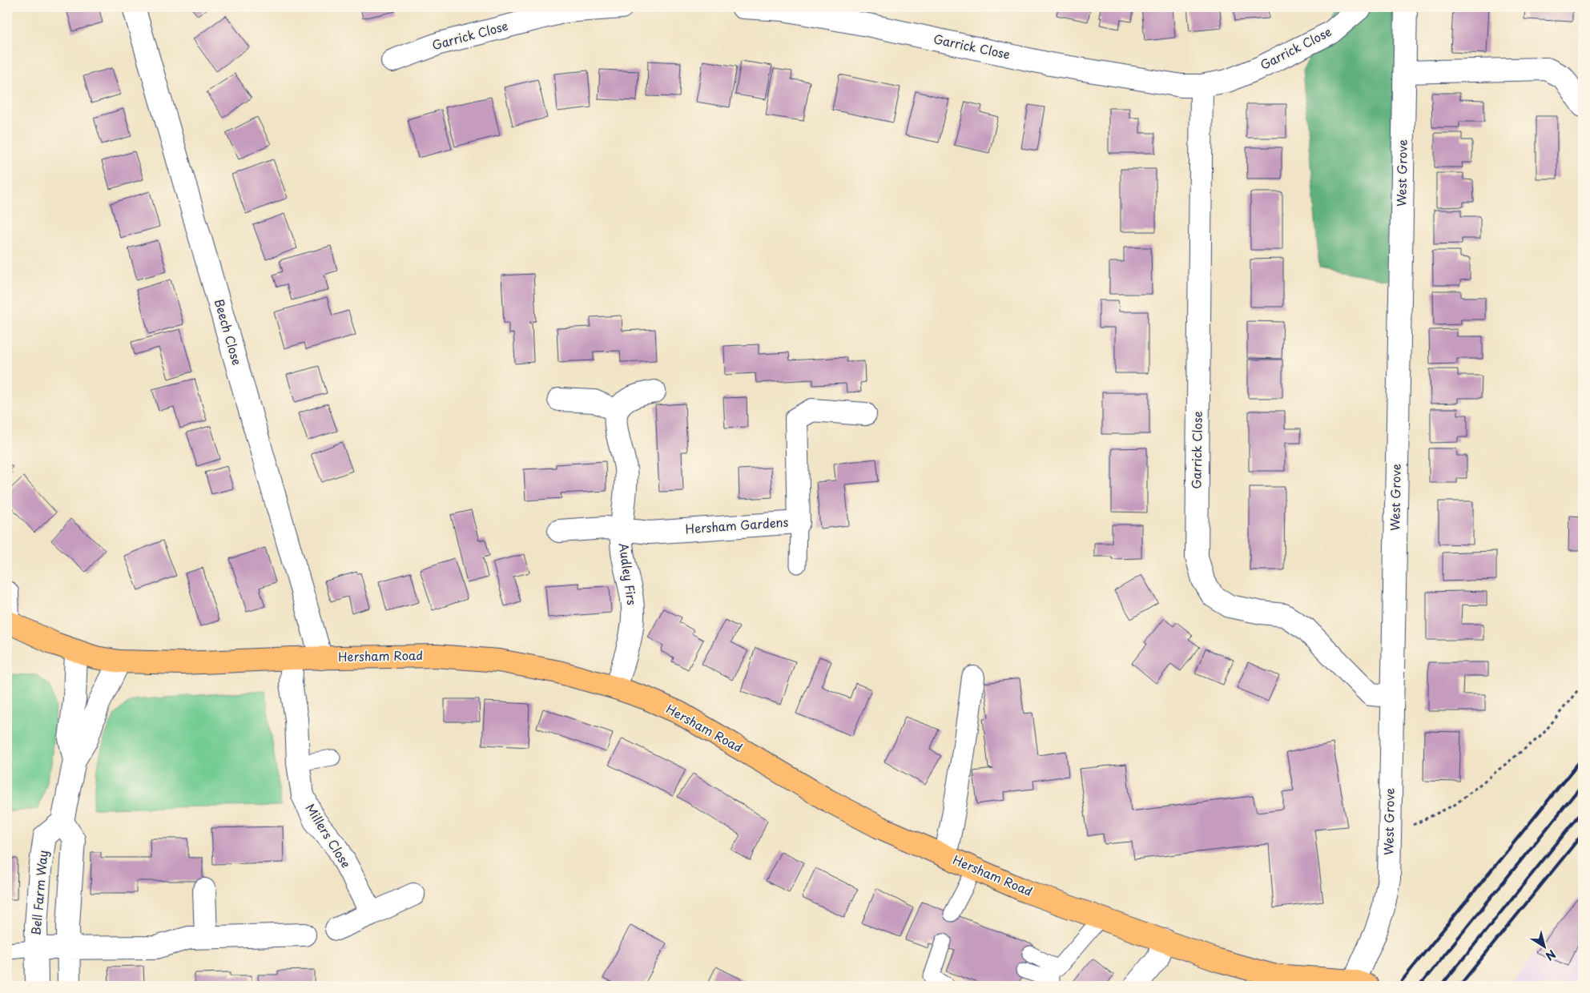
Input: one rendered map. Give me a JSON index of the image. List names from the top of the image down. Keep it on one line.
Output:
{"streets":{"main road":["Hersham Road"],"street":["Garrick Close","West Grove","Beech Close","Hersham Gardens","Audley Firs","Millers Close","Bell Farm Way"]},"crossings":[["Garrick Close","West Grove"],["West Grove","Hersham Road"],["Beech Close","Hersham Road"],["Hersham Gardens","Audley Firs"],["Audley Firs","Hersham Road"],["Hersham Road","Millers Close"]],"north":"bottom right"}
